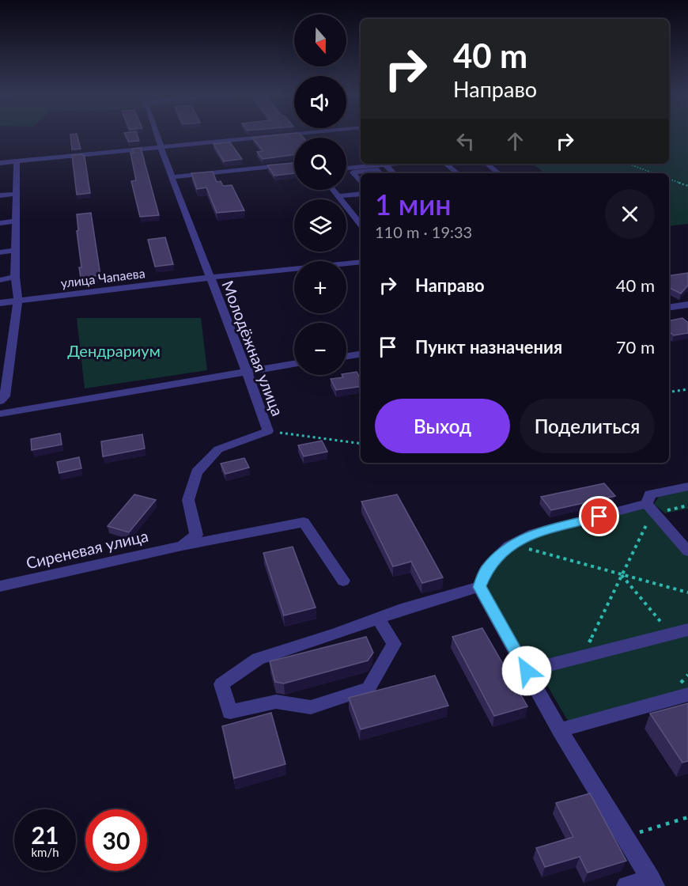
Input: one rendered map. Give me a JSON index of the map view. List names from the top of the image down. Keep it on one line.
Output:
{"streets":{"street":["улица Чапаева","Молодёжная улица","Сиреневая улица"]},"crossings":[["улица Чапаева","Молодёжная улица"],["Молодёжная улица","Сиреневая улица"]],"parks":["Дендрариум"],"north":"bottom","page":{"map_buttons":["+","−"],"turn":["40 m","Направо"],"heading":["1 мин","110 m · 19:33"],"list":[{"name":"Направо","value":"40 m"},{"name":"Пункт назначения","value":"70 m"}],"buttons":["Выход","Поделиться"],"speed":"21 km/h","limit":"30"}}
